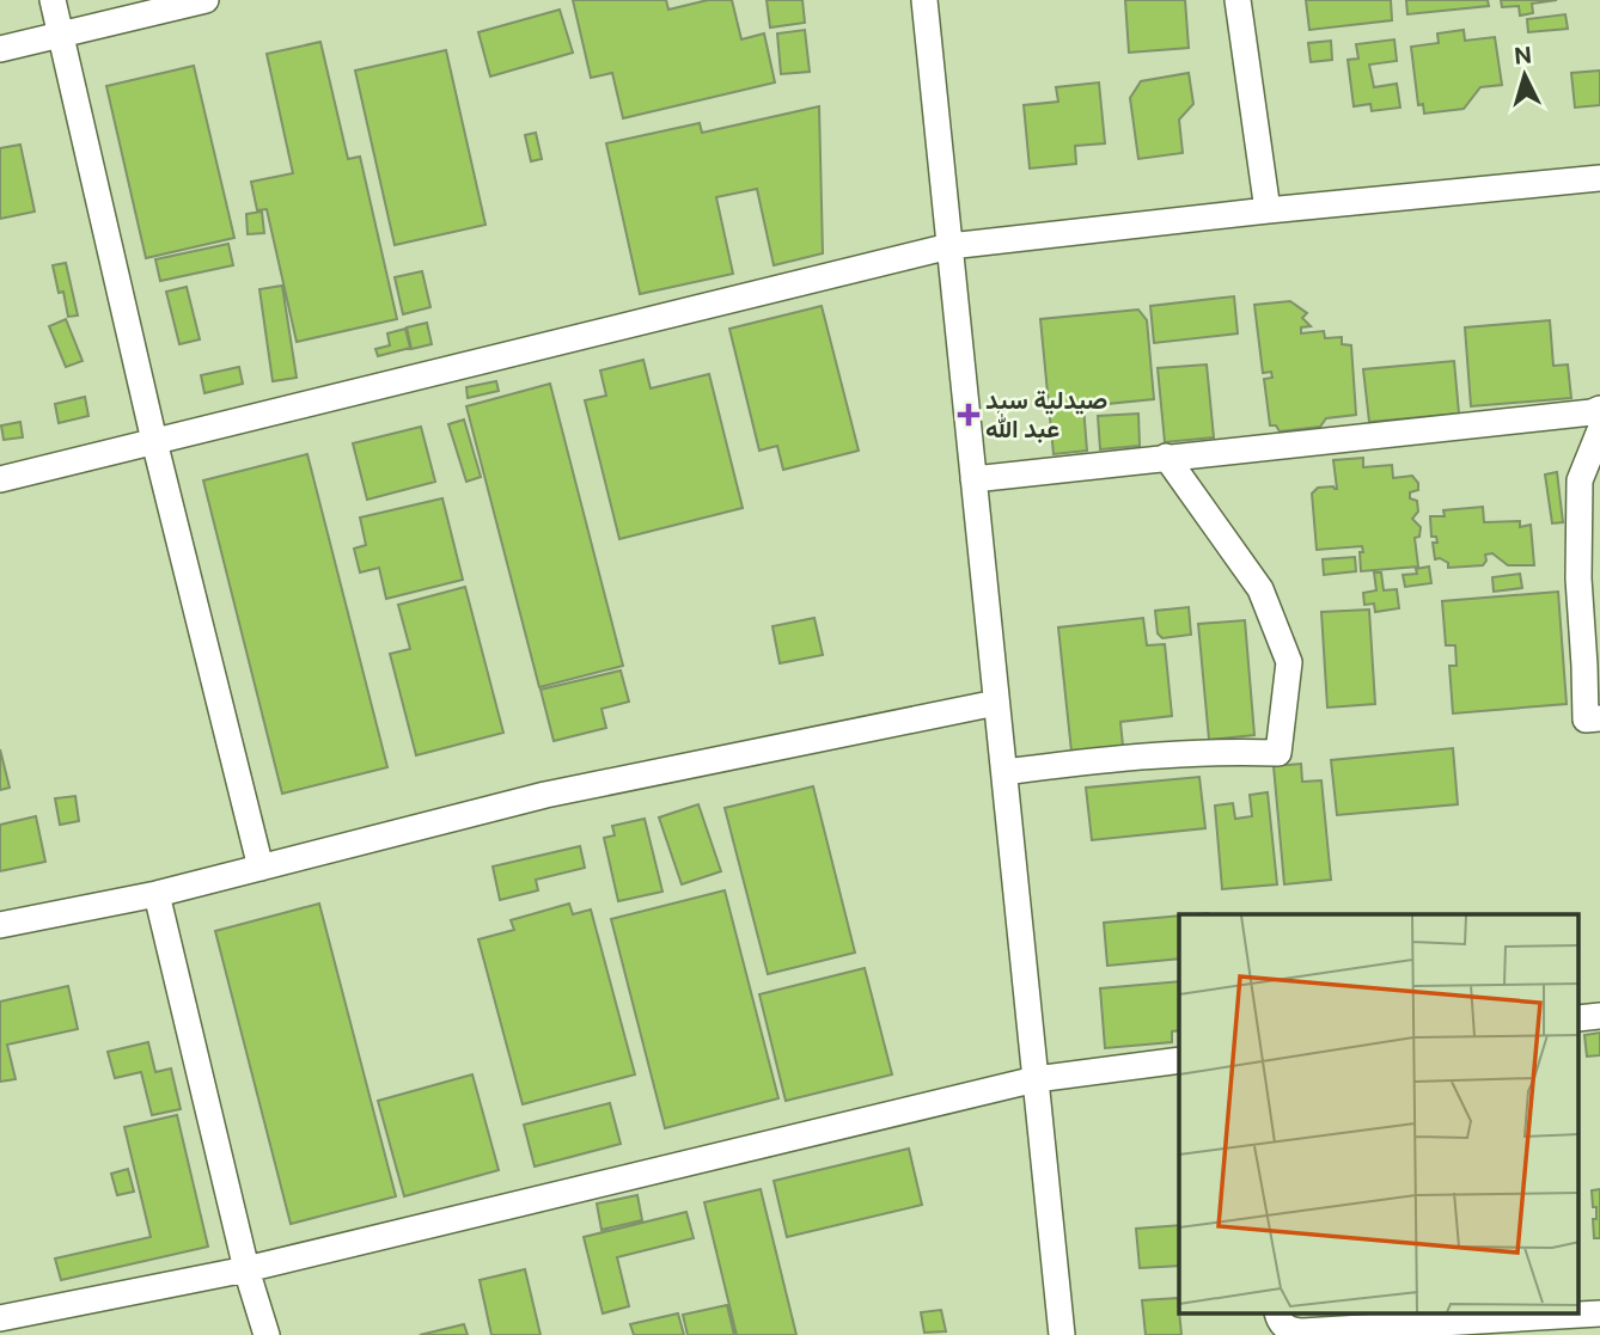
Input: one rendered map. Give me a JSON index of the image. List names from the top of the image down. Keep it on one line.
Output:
{"places":{"health":["صيدلية سيد عبد الله"]},"north":"top"}
